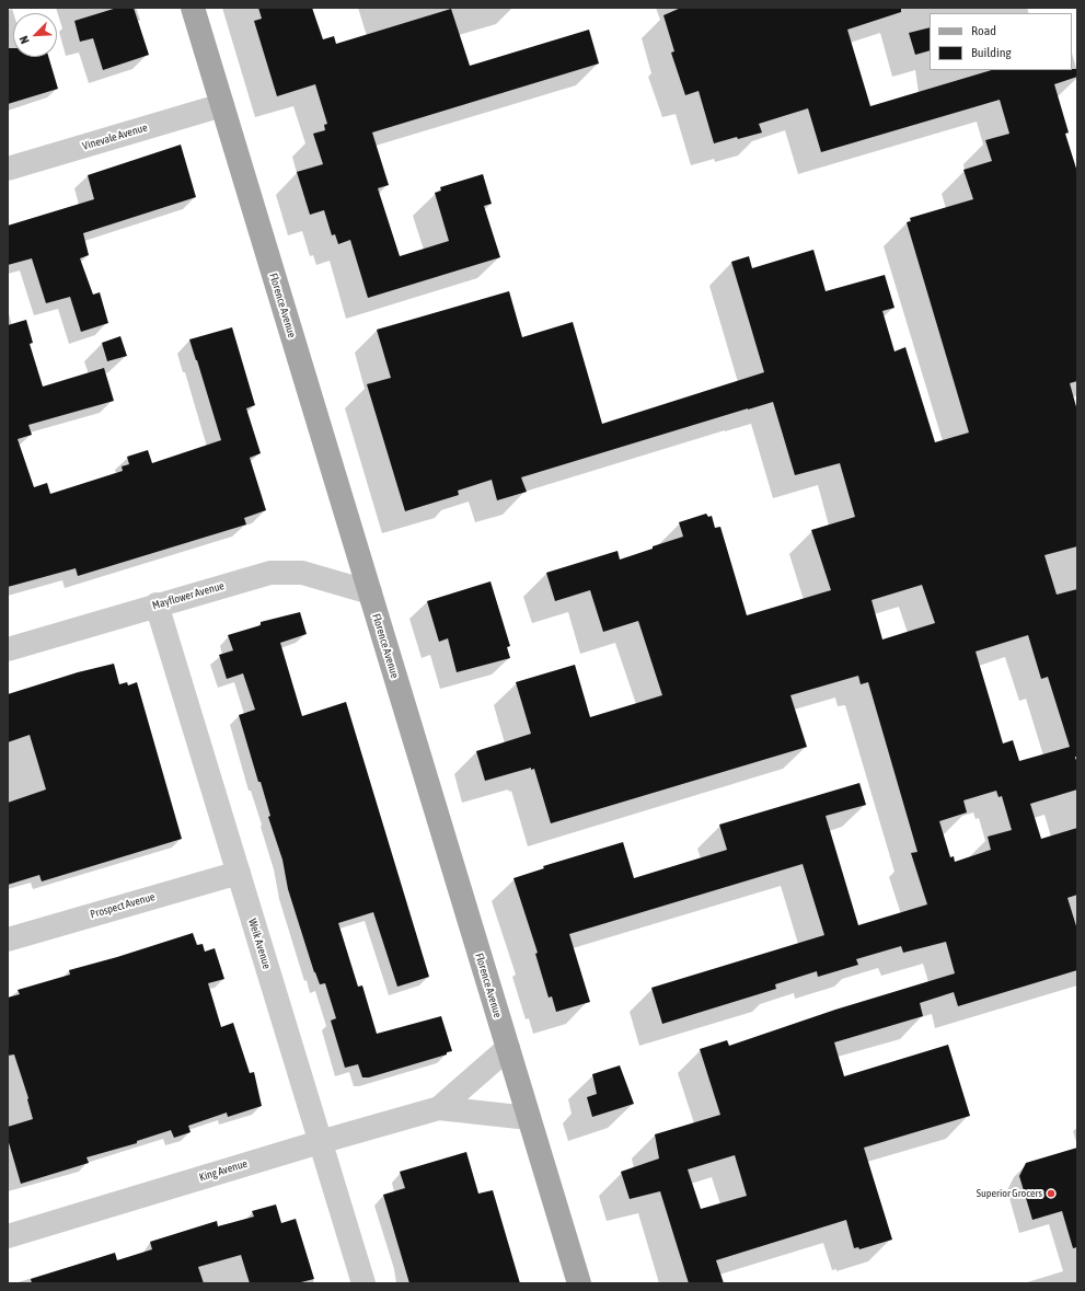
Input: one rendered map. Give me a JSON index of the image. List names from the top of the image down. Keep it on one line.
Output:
{"streets":{"main road":["Florence Avenue"],"street":["Vinevale Avenue","Mayflower Avenue","Prospect Avenue","Weik Avenue","King Avenue"]},"crossings":[["Vinevale Avenue","Florence Avenue"],["Florence Avenue","Mayflower Avenue"],["Florence Avenue","King Avenue"],["Mayflower Avenue","Weik Avenue"],["Prospect Avenue","Weik Avenue"],["Weik Avenue","King Avenue"]],"places":["Superior Grocers"],"legend":["Road","Building"],"north":"bottom left"}
